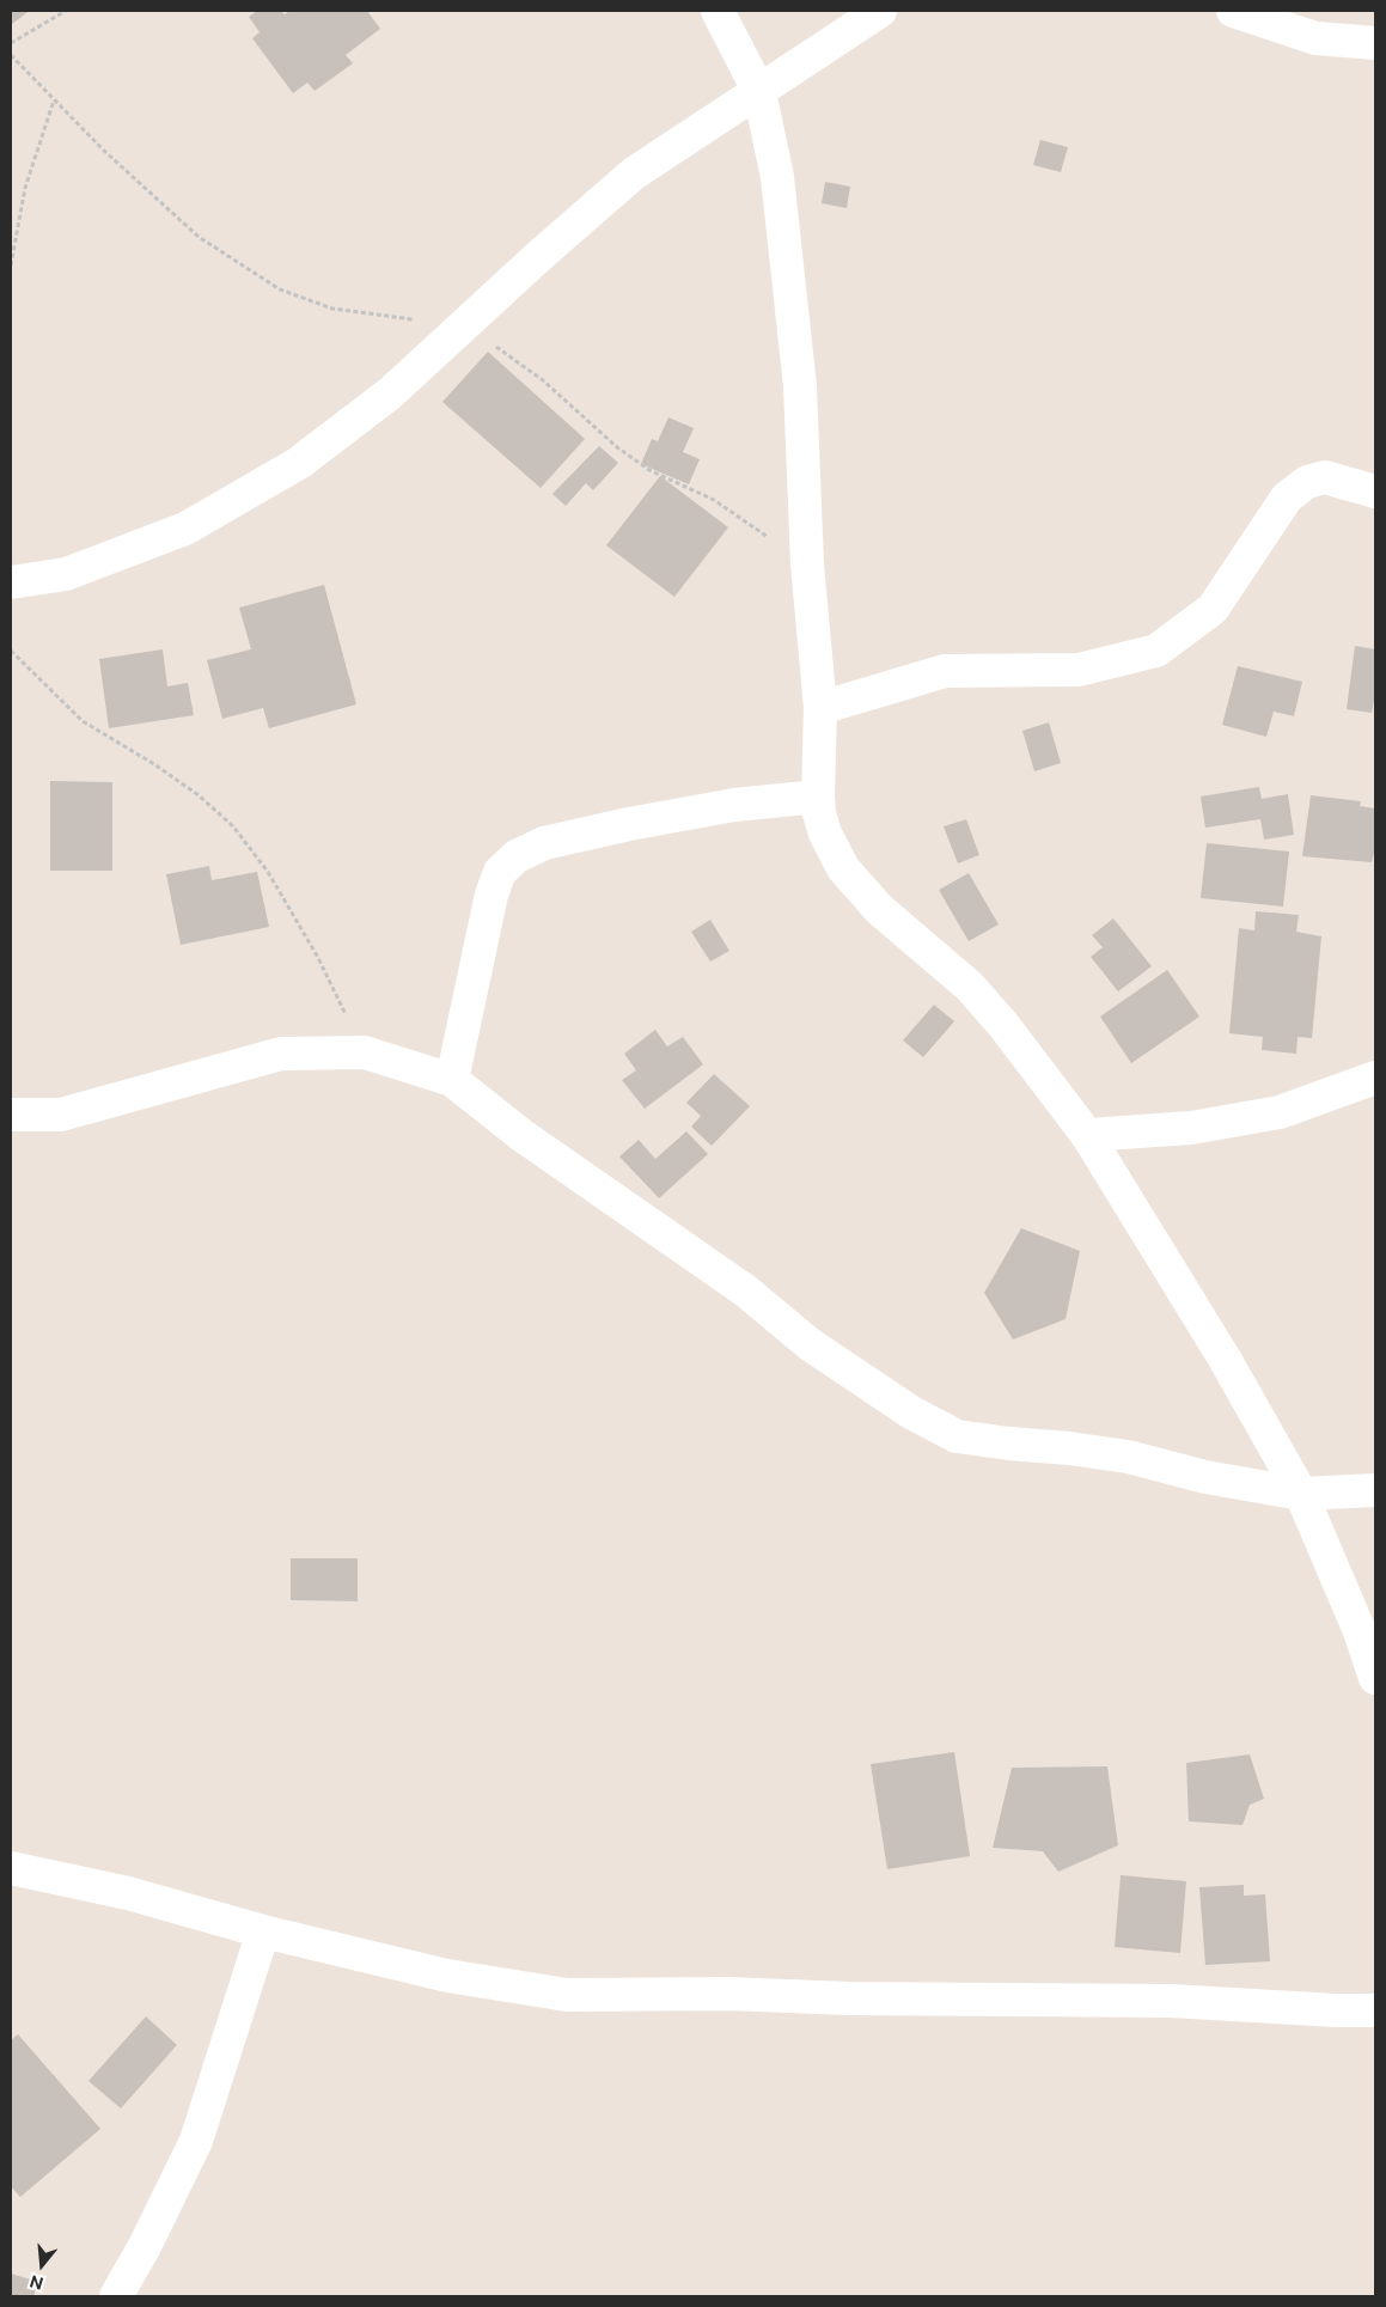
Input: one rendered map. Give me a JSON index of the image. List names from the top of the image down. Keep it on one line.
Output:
{"north":"bottom"}
